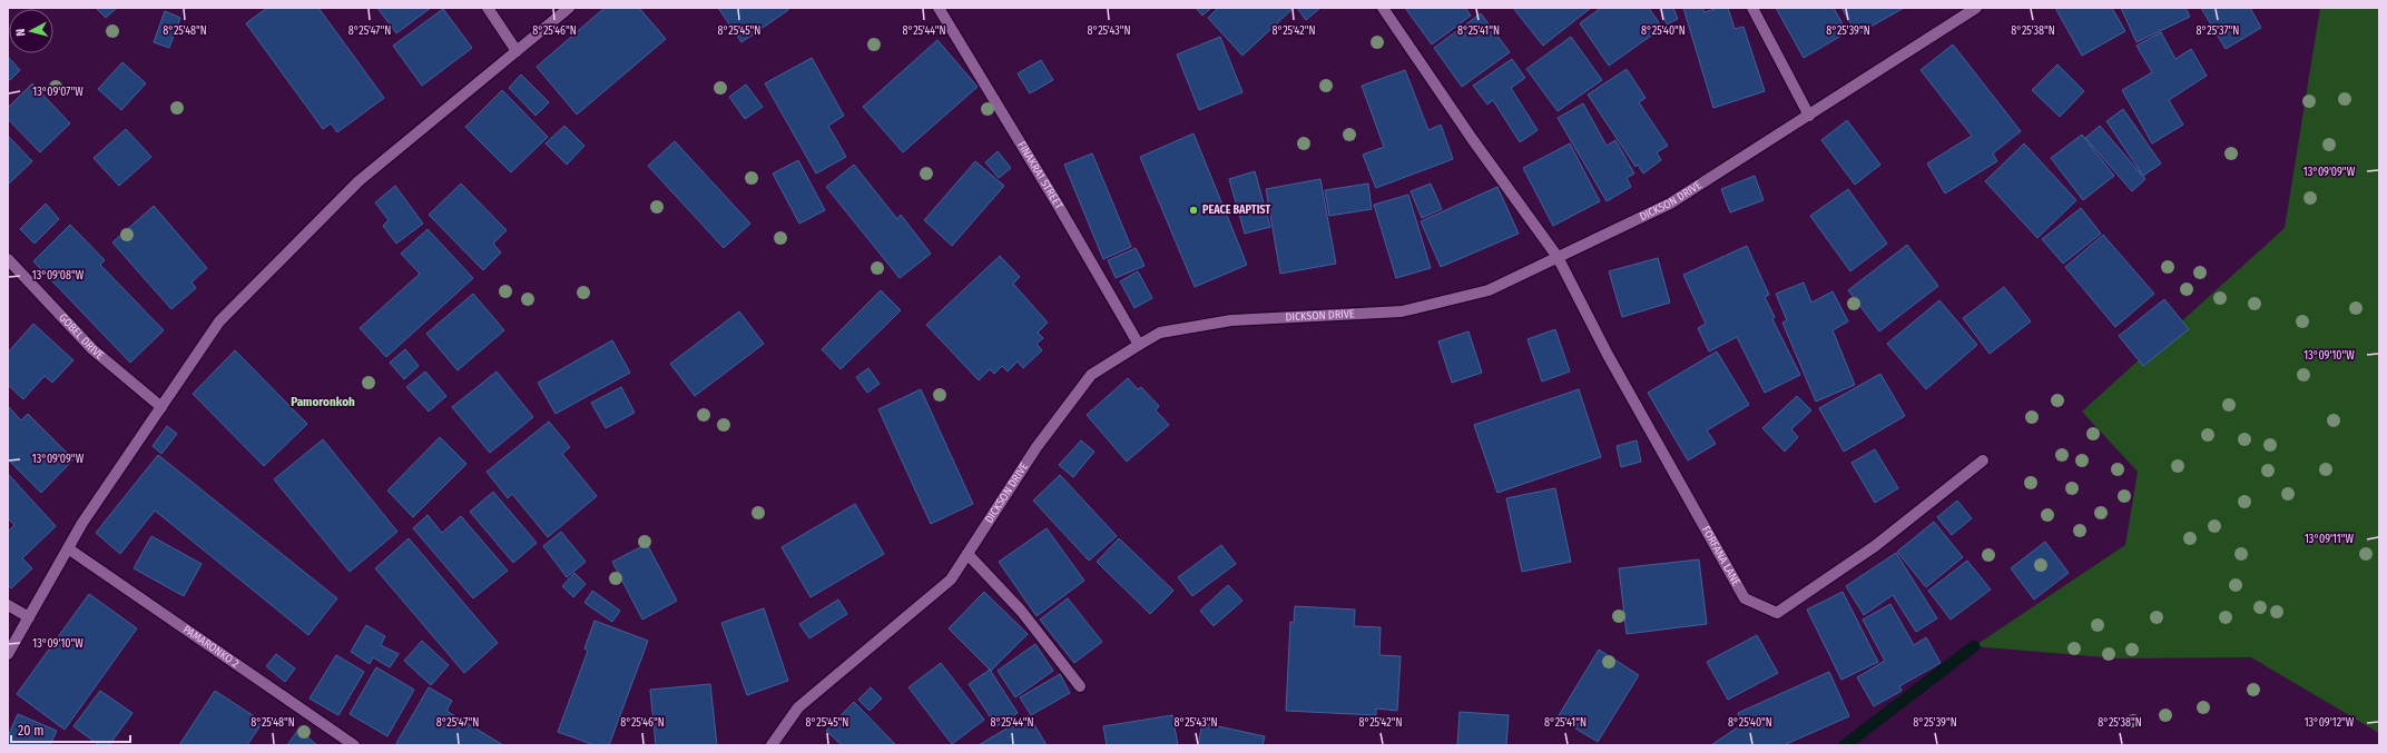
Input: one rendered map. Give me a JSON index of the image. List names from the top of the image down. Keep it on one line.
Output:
{"streets":{"street":["FINAKRA1 STREET","DICKSON DRIVE","GOBEL DRIVE","FORFANA LANE","PAMARONKO 2"]},"crossings":[["FINAKRA1 STREET","DICKSON DRIVE"],["DICKSON DRIVE","FORFANA LANE"]],"districts":["Pamoronkoh"],"places":["PEACE BAPTIST"],"scale_bar":"20 m","north":"left","coordinates":["8°25'48\"N","8°25'47\"N","8°25'46\"N","8°25'45\"N","8°25'44\"N","8°25'43\"N","8°25'42\"N","8°25'41\"N","8°25'40\"N","8°25'39\"N","8°25'38\"N","8°25'37\"N","13°09'07\"W","13°09'09\"W","13°09'08\"W","13°09'10\"W","13°09'11\"W","13°09'12\"W"]}
